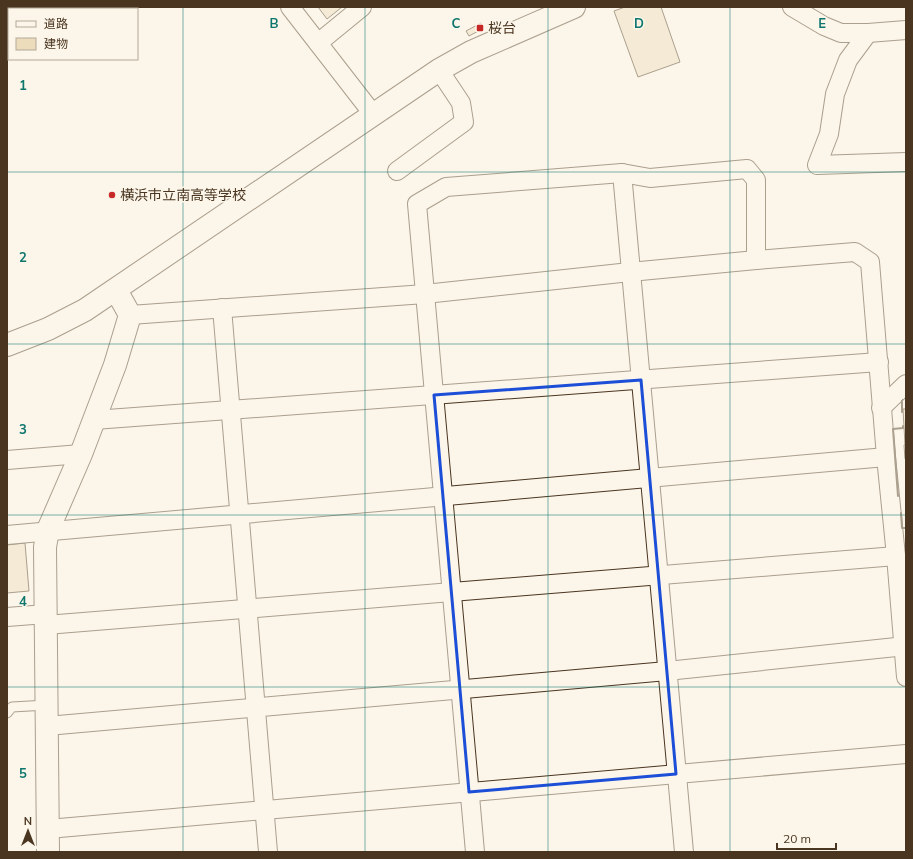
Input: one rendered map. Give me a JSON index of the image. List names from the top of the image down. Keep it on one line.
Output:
{"places":{"transit":["桜台"],"other":["横浜市立南高等学校"]},"legend":["道路","建物"],"scale_bar":"20 m","north":"top","grid":{"columns":["B","C","D","E"],"rows":["1","2","3","4","5"]}}
